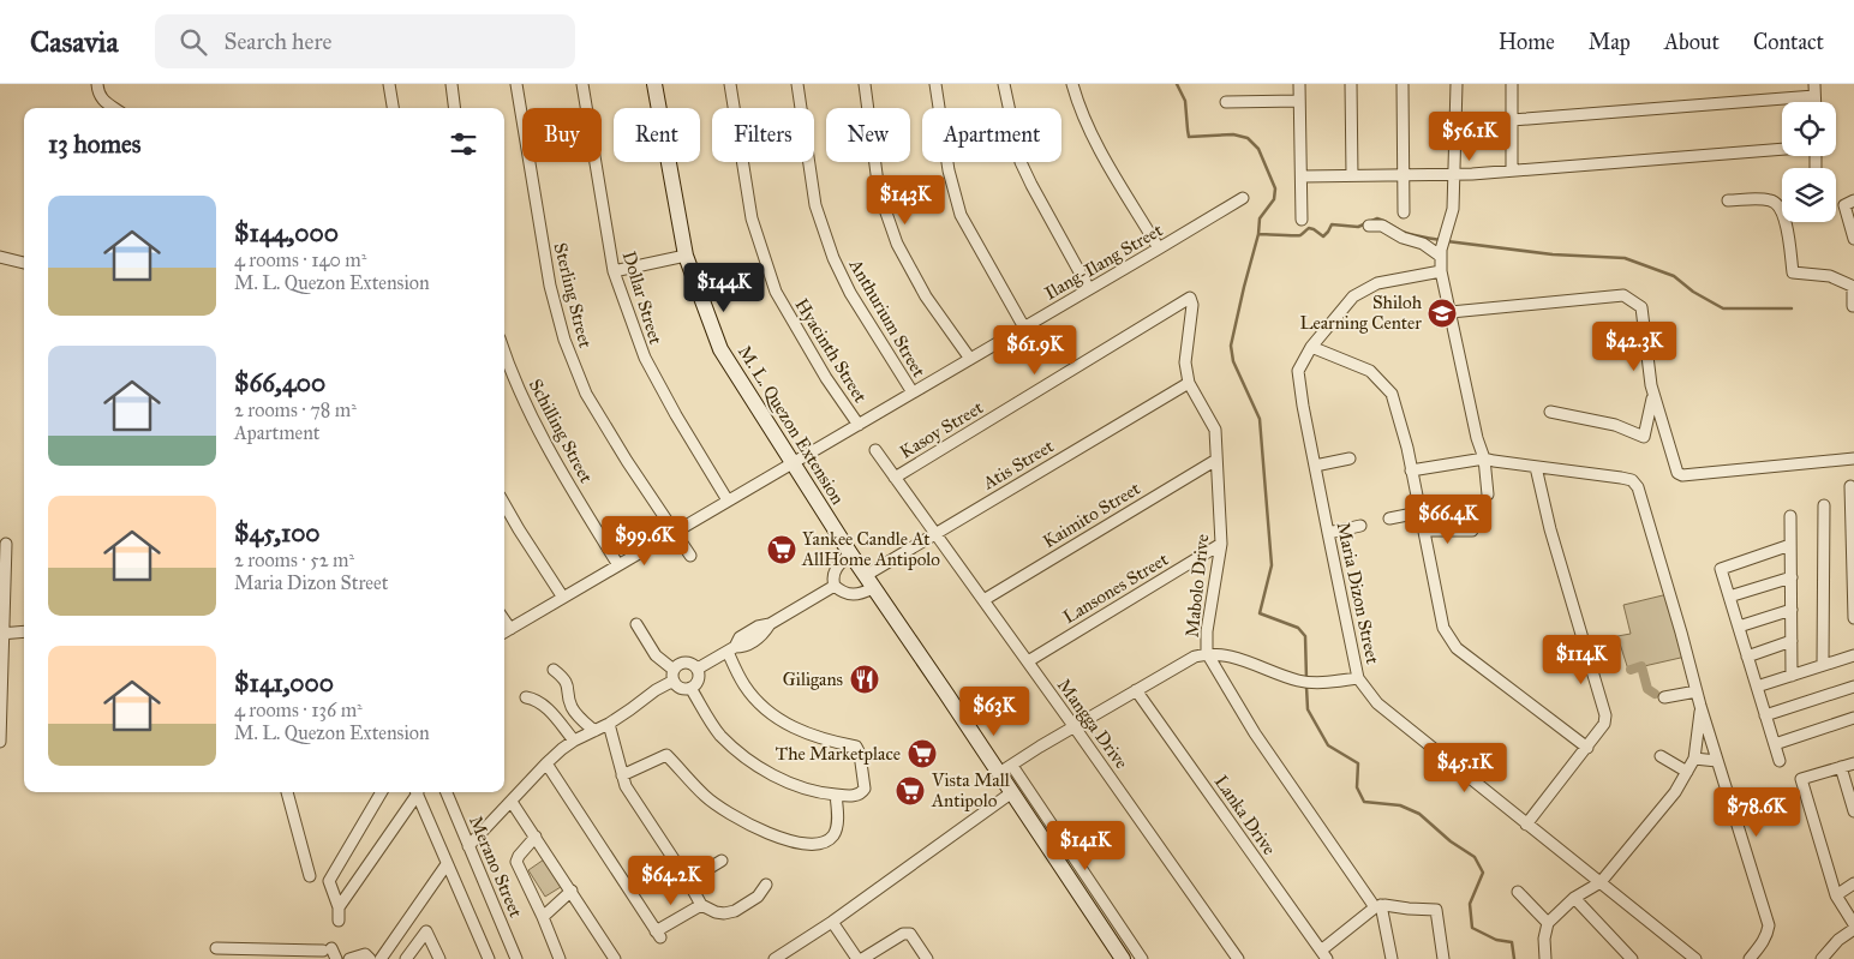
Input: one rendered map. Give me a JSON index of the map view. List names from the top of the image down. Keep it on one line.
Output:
{"streets":{"main road":["M. L. Quezon Extension"],"street":["Ilang-Ilang Street","Sterling Street","Dollar Street","Anthurium Street","Hyacinth Street","Kasoy Street","Schilling Street","Atis Street","Kaimito Street","Mabolo Drive","Lansones Street","Maria Dizon Street","Mangga Drive","Lanka Drive","Merano Street"]},"crossings":[["Ilang-Ilang Street","Sterling Street"],["Ilang-Ilang Street","Dollar Street"],["Ilang-Ilang Street","Anthurium Street"],["Ilang-Ilang Street","Hyacinth Street"],["Ilang-Ilang Street","M. L. Quezon Extension"],["Ilang-Ilang Street","Schilling Street"],["M. L. Quezon Extension","Atis Street"],["Kasoy Street","Mabolo Drive"],["Kasoy Street","Mangga Drive"],["Atis Street","Mabolo Drive"],["Atis Street","Mangga Drive"],["Kaimito Street","Mabolo Drive"],["Kaimito Street","Mangga Drive"],["Mabolo Drive","Lansones Street"],["Lansones Street","Mangga Drive"]],"places":{"school or university":["Shiloh Learning Center"],"supermarket":["Yankee Candle At AllHome Antipolo","The Marketplace","Vista Mall Antipolo"],"restaurant":["Giligans"]},"page":{"header":"Casavia","search":"Search here","nav":["Home","Map","About","Contact"],"chip":["Buy","Rent","Filters","New","Apartment"],"heading":"13 homes","price":["$56.1K","$143K","$144K","$42.3K","$61.9K","$66.4K","$99.6K","$114K","$63K","$45.1K","$78.6K","$141K","$64.2K"],"list":[{"name":"$144,000","note":"4 rooms · 140 m² · M. L. Quezon Extension"},{"name":"$66,400","note":"2 rooms · 78 m² · Apartment"},{"name":"$45,100","note":"2 rooms · 52 m² · Maria Dizon Street"},{"name":"$141,000","note":"4 rooms · 136 m² · M. L. Quezon Extension"}]}}
